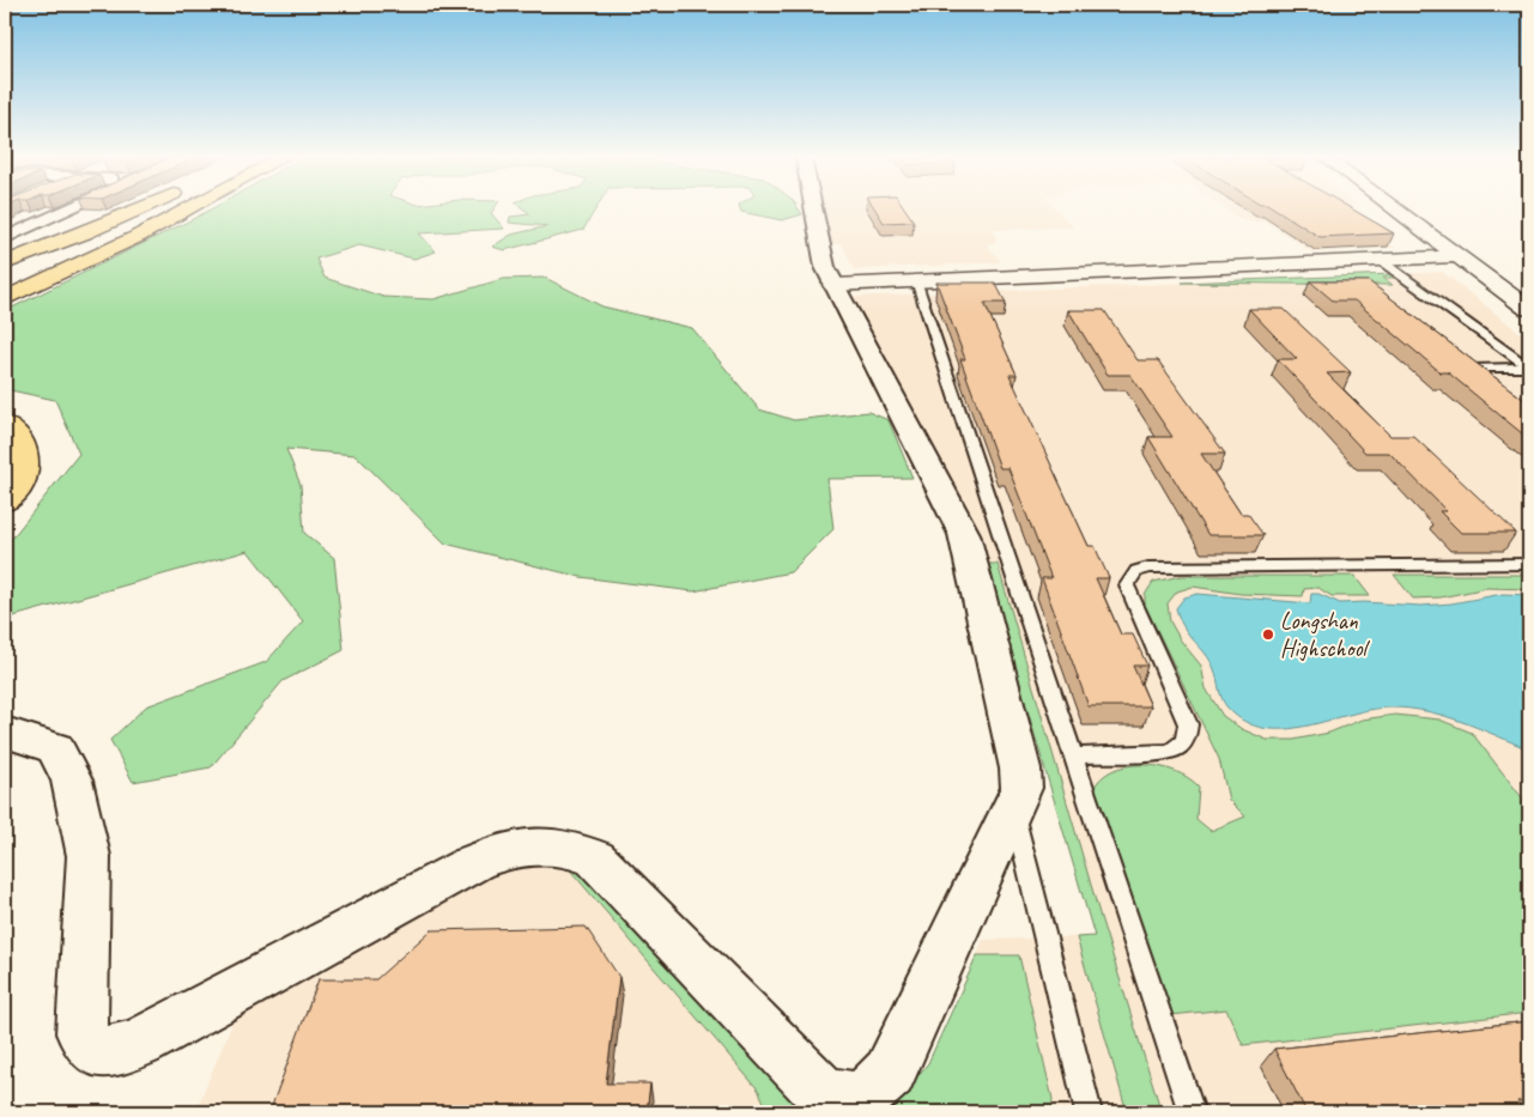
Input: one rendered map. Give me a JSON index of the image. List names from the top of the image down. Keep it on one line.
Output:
{"places":["Longshan Highschool"]}
